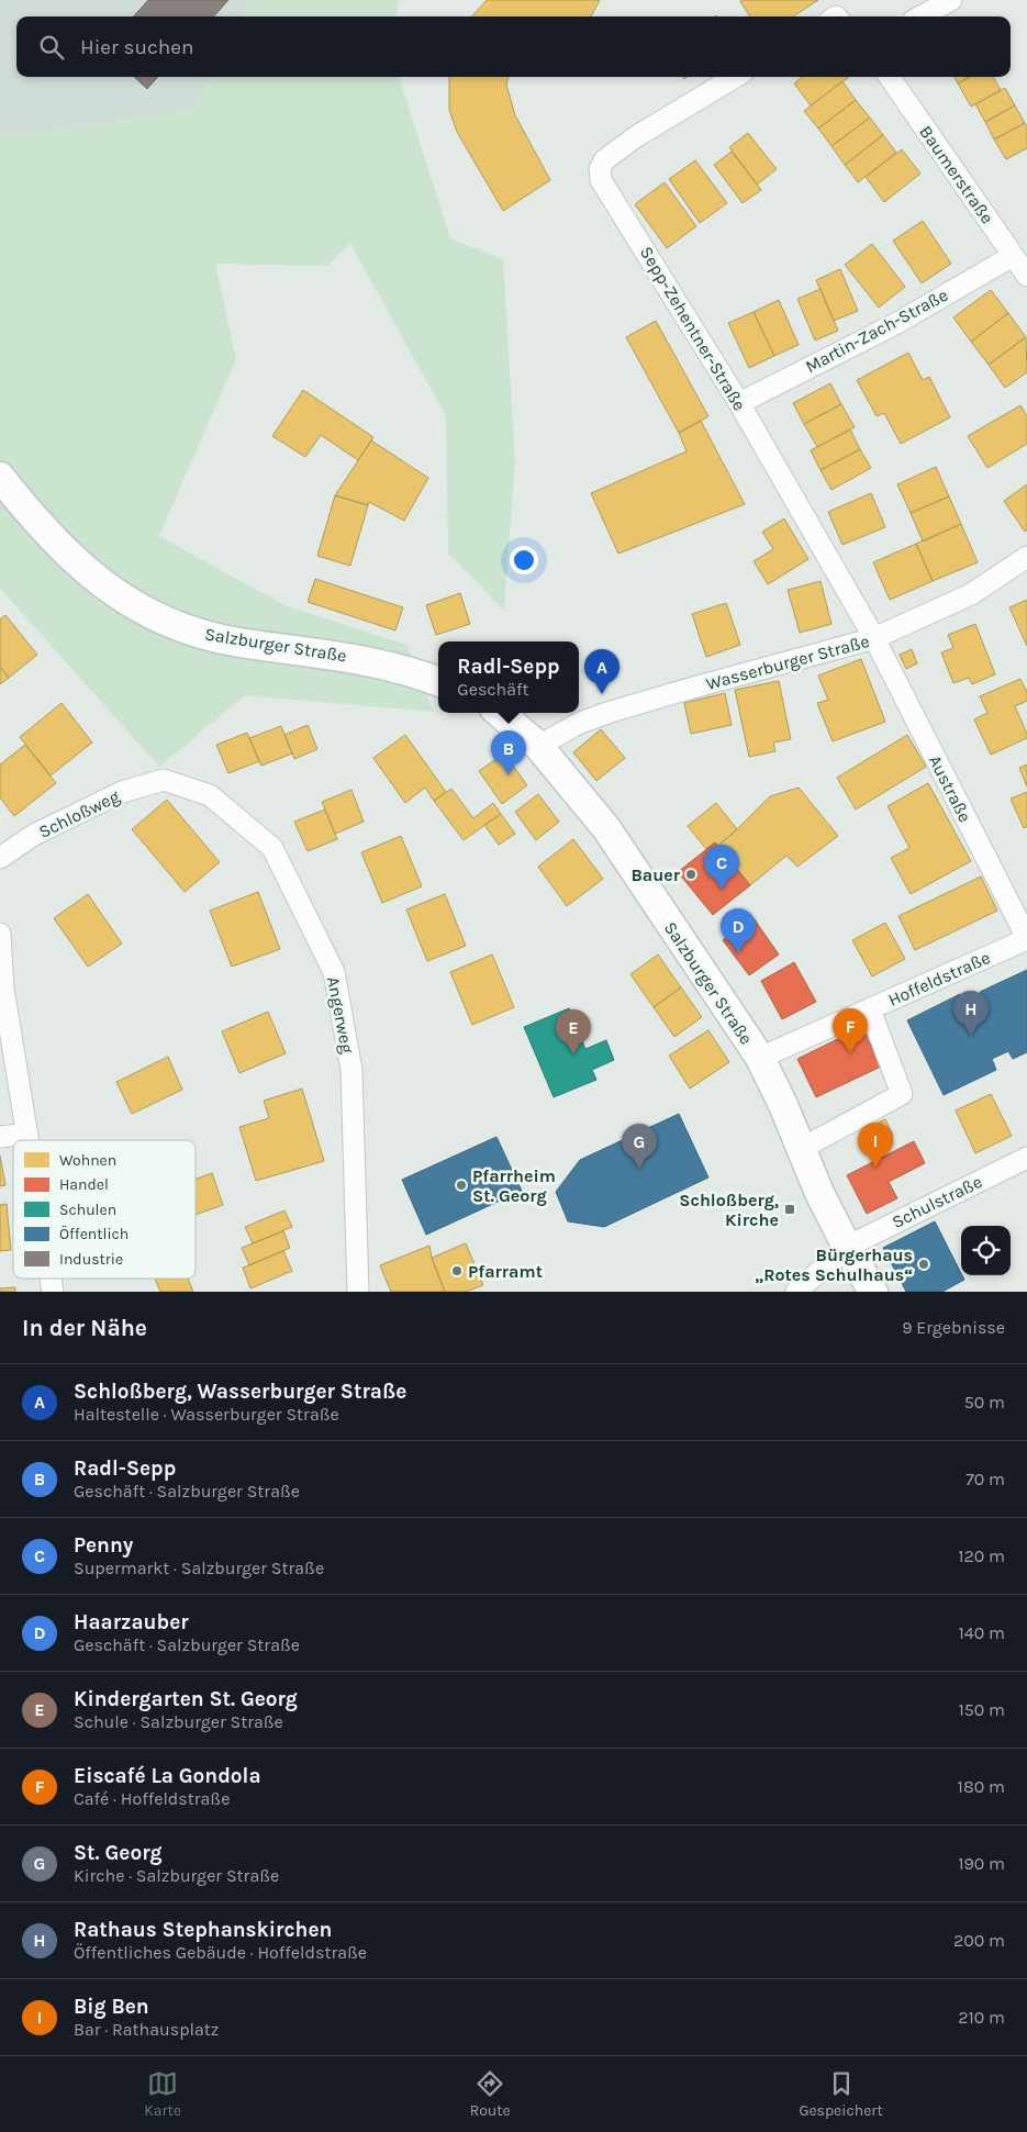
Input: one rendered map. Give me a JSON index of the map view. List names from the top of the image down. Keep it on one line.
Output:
{"streets":{"main road":["Salzburger Straße"],"street":["Baumerstraße","Sepp-Zehentner-Straße","Martin-Zach-Straße","Wasserburger Straße","Austraße","Schloßweg","Hoffeldstraße","Angerweg","Schulstraße"]},"crossings":[["Baumerstraße","Martin-Zach-Straße"],["Sepp-Zehentner-Straße","Martin-Zach-Straße"],["Sepp-Zehentner-Straße","Wasserburger Straße"],["Sepp-Zehentner-Straße","Austraße"],["Salzburger Straße","Wasserburger Straße"],["Salzburger Straße","Hoffeldstraße"],["Salzburger Straße","Schulstraße"],["Wasserburger Straße","Austraße"],["Austraße","Hoffeldstraße"],["Schloßweg","Angerweg"]],"places":{"other":["Bauer","Pfarrheim St. Georg","Bürgerhaus „Rotes Schulhaus“","Pfarramt"],"transit":["Schloßberg, Kirche"]},"legend":["Wohnen","Handel","Schulen","Öffentlich","Industrie"],"page":{"search":"Hier suchen","popup":["Radl-Sepp","Geschäft"],"pins":["A","B","C","D","H","F","E","I","G"],"heading":["In der Nähe","9 Ergebnisse"],"list":[{"mark":"A","name":"Schloßberg, Wasserburger Straße","note":"Haltestelle · Wasserburger Straße","value":"50 m"},{"mark":"B","name":"Radl-Sepp","note":"Geschäft · Salzburger Straße","value":"70 m"},{"mark":"C","name":"Penny","note":"Supermarkt · Salzburger Straße","value":"120 m"},{"mark":"D","name":"Haarzauber","note":"Geschäft · Salzburger Straße","value":"140 m"},{"mark":"E","name":"Kindergarten St. Georg","note":"Schule · Salzburger Straße","value":"150 m"},{"mark":"F","name":"Eiscafé La Gondola","note":"Café · Hoffeldstraße","value":"180 m"},{"mark":"G","name":"St. Georg","note":"Kirche · Salzburger Straße","value":"190 m"},{"mark":"H","name":"Rathaus Stephanskirchen","note":"Öffentliches Gebäude · Hoffeldstraße","value":"200 m"},{"mark":"I","name":"Big Ben","note":"Bar · Rathausplatz","value":"210 m"}],"nav":["Karte","Route","Gespeichert"]}}
